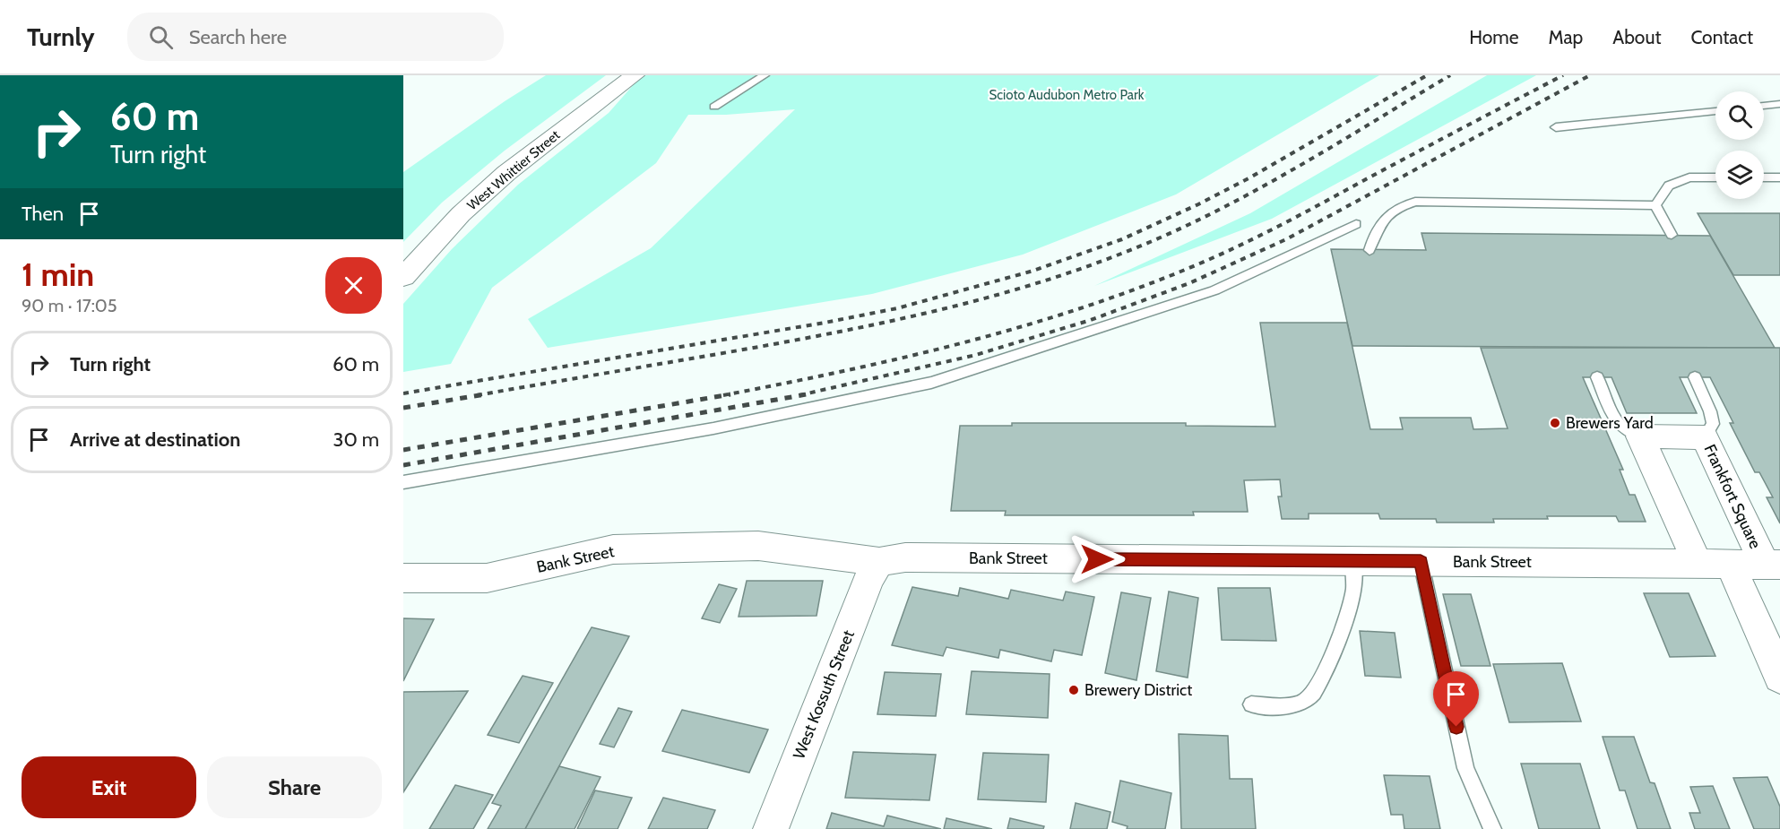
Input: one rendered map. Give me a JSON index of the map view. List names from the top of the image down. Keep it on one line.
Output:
{"streets":{"street":["West Whittier Street","Frankfort Square","Bank Street","West Kossuth Street"]},"crossings":[["Frankfort Square","Bank Street"],["Bank Street","West Kossuth Street"]],"parks":["Scioto Audubon Metro Park"],"places":["Brewers Yard","Brewery District"],"page":{"header":"Turnly","search":"Search here","nav":["Home","Map","About","Contact"],"turn":["60 m","Turn right"],"then":"Then","heading":["1 min","90 m · 17:05"],"list":[{"name":"Turn right","value":"60 m"},{"name":"Arrive at destination","value":"30 m"}],"buttons":["Exit","Share"]}}
